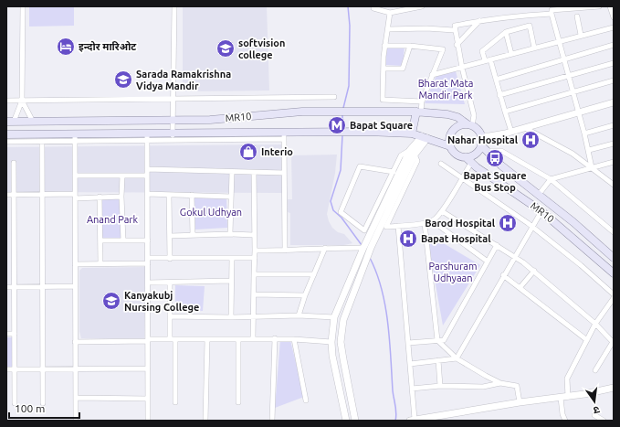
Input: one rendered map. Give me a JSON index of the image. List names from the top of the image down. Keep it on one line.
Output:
{"streets":{"main road":["MR10"]},"parks":["Bharat Mata Mandir Park","Gokul Udhyan","Anand Park","Parshuram Udhyaan"],"places":{"hotel":["इन्दोर मारिओट"],"school or university":["softvision college","Sarada Ramakrishna Vidya Mandir","Kanyakubj Nursing College"],"metro station":["Bapat Square"],"hospital":["Nahar Hospital","Barod Hospital","Bapat Hospital"],"shop":["Interio"],"bus stop":["Bapat Square Bus Stop"]},"scale_bar":"100 m","north":"bottom"}
